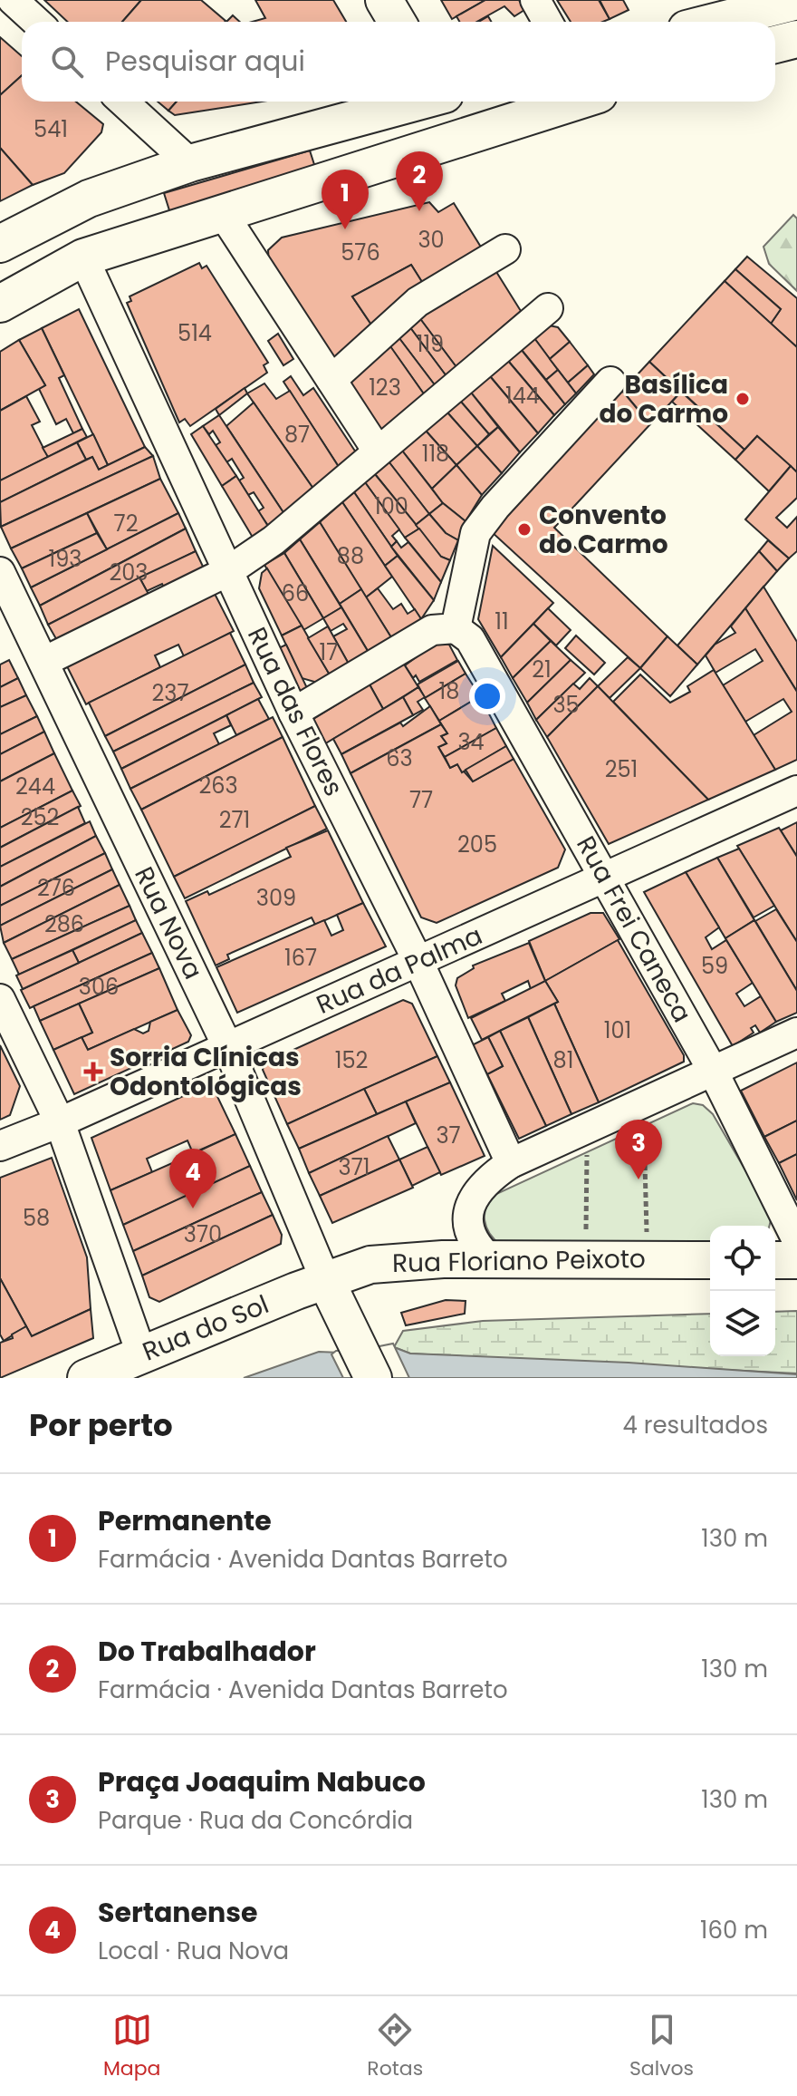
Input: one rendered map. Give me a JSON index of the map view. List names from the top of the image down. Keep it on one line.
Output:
{"streets":{"main road":["Rua Floriano Peixoto","Rua do Sol"],"street":["Rua das Flores","Rua Nova","Rua Frei Caneca","Rua da Palma"]},"crossings":[["Rua das Flores","Rua da Palma"],["Rua Nova","Rua da Palma"],["Rua Nova","Rua Floriano Peixoto"],["Rua Nova","Rua do Sol"],["Rua Frei Caneca","Rua da Palma"],["Rua Floriano Peixoto","Rua do Sol"]],"places":{"other":["Basílica do Carmo","Convento do Carmo"],"health":["Sorria Clínicas Odontológicas"]},"house_numbers":["541","30","576","514","119","123","144","87","118","100","72","88","193","203","66","11","17","21","18","237","35","34","63","251","263","244","77","252","271","205","276","309","286","167","59","306","101","152","81","37","371","58","370"],"page":{"search":"Pesquisar aqui","pins":["2","1","3","4"],"heading":["Por perto","4 resultados"],"list":[{"mark":"1","name":"Permanente","note":"Farmácia · Avenida Dantas Barreto","value":"130 m"},{"mark":"2","name":"Do Trabalhador","note":"Farmácia · Avenida Dantas Barreto","value":"130 m"},{"mark":"3","name":"Praça Joaquim Nabuco","note":"Parque · Rua da Concórdia","value":"130 m"},{"mark":"4","name":"Sertanense","note":"Local · Rua Nova","value":"160 m"}],"nav":["Mapa","Rotas","Salvos"]}}
